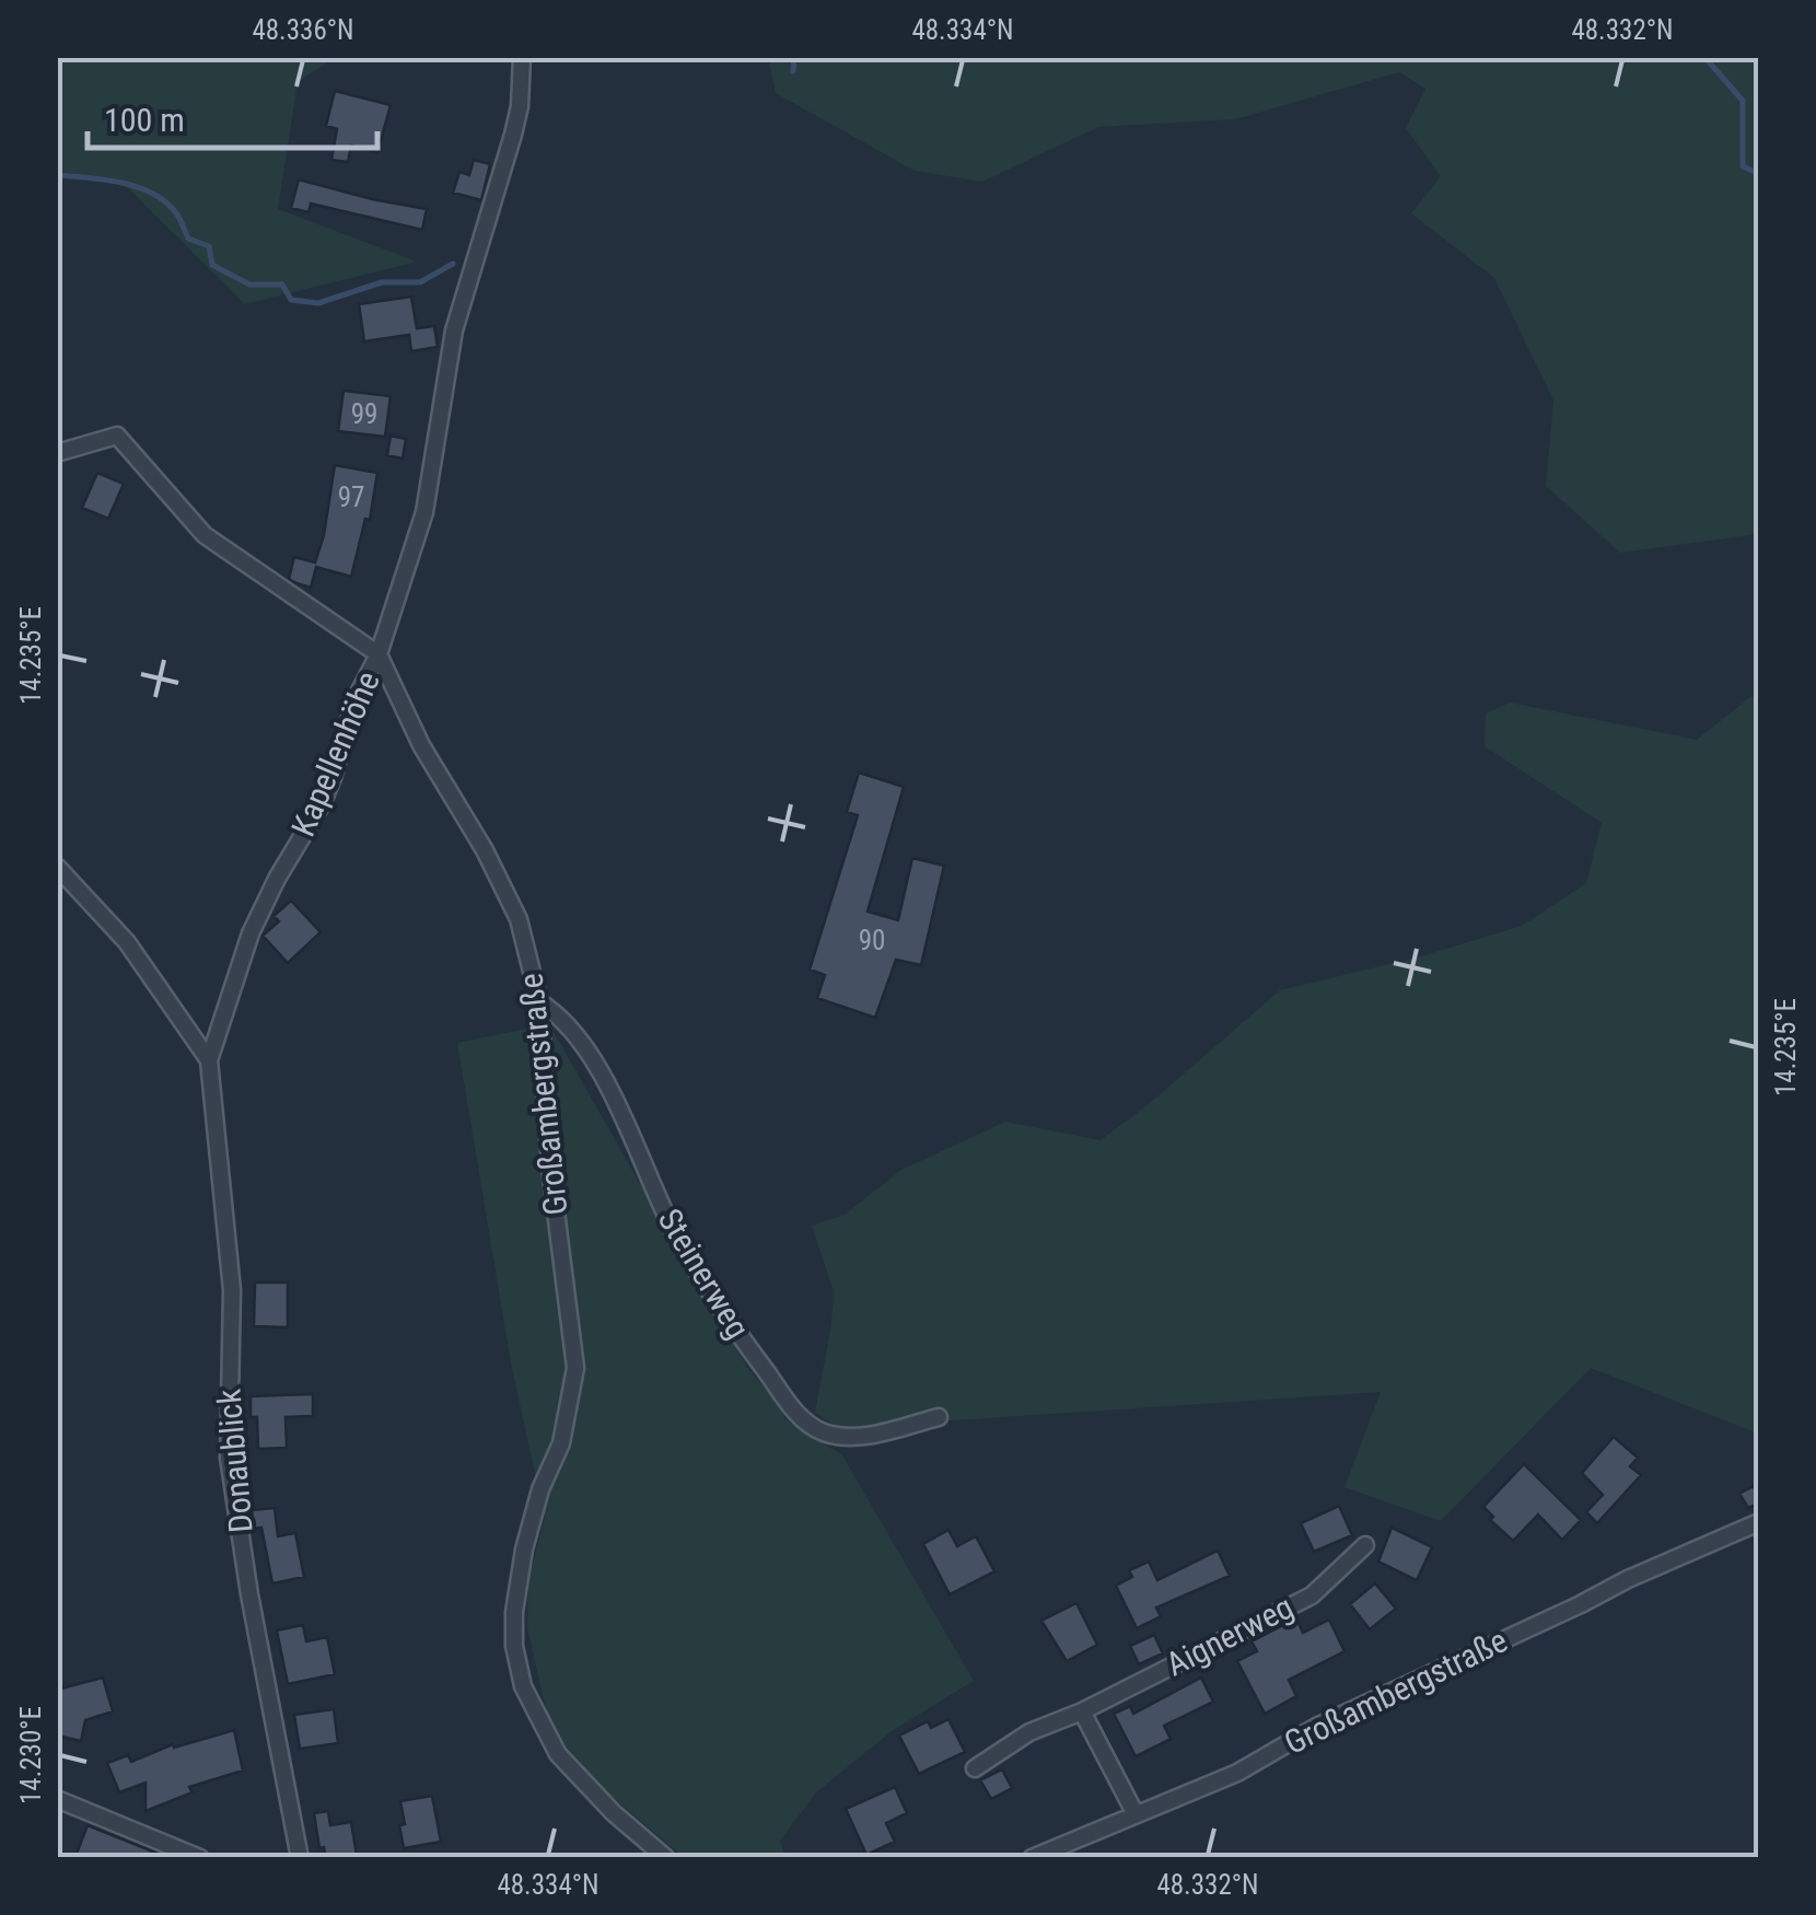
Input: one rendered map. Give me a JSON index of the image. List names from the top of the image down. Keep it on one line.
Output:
{"streets":{"street":["Kapellenhöhe","Großambergstraße","Steinerweg","Donaublick","Aignerweg"]},"crossings":[["Kapellenhöhe","Großambergstraße"],["Kapellenhöhe","Donaublick"],["Großambergstraße","Steinerweg"]],"house_numbers":["99","97","90"],"scale_bar":"100 m","coordinates":["48.336°N","48.334°N","48.332°N","14.235°E","14.230°E"]}
